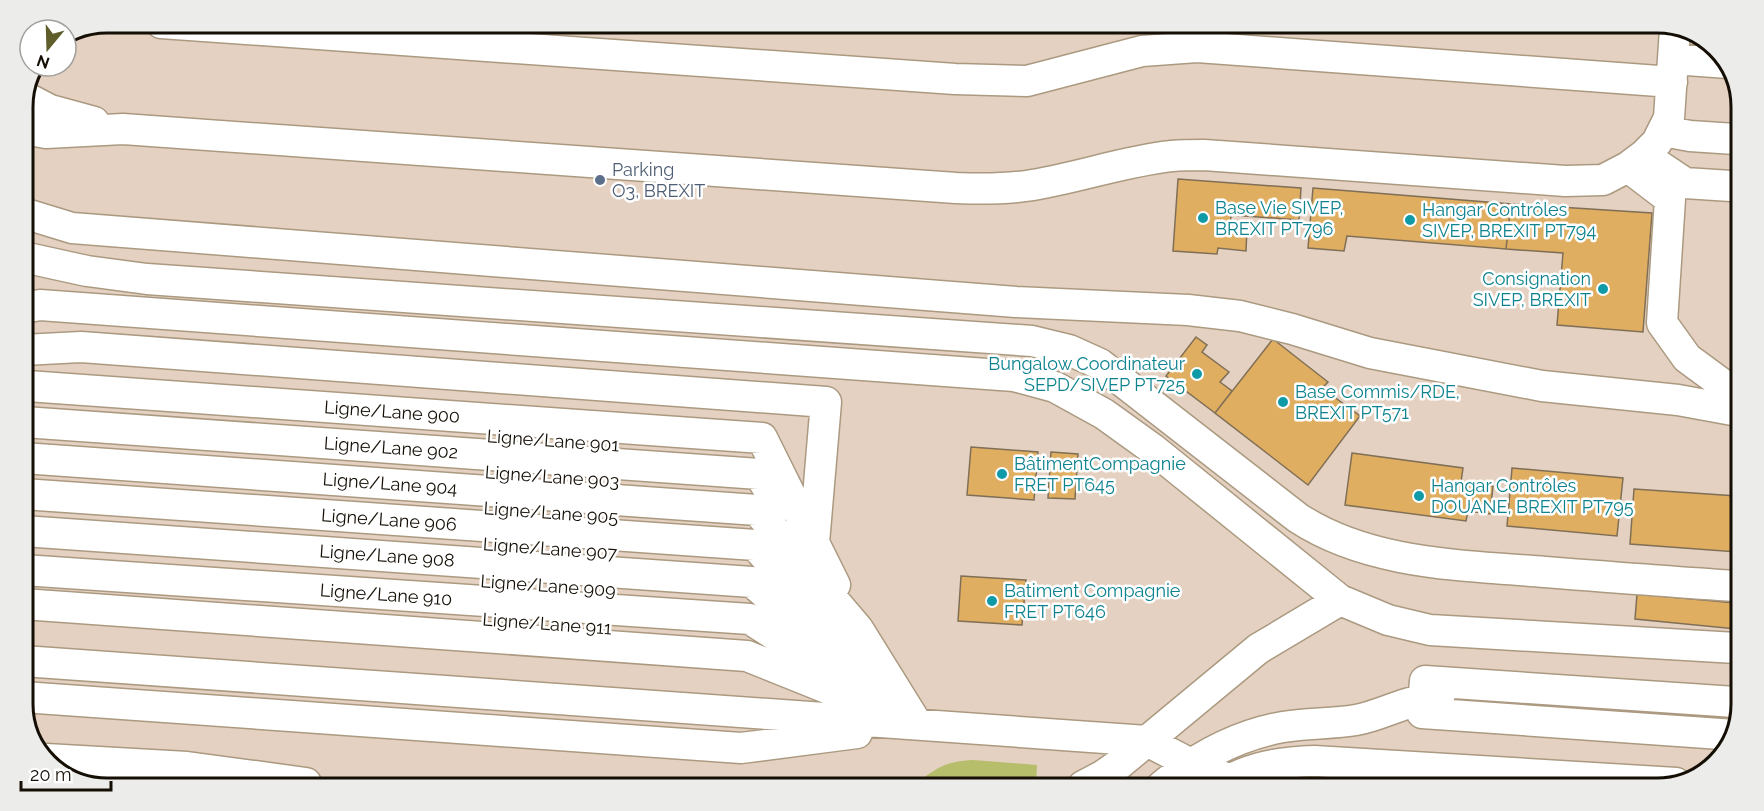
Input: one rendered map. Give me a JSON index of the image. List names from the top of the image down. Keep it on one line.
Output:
{"streets":{"lane":["Ligne/Lane 900","Ligne/Lane 901","Ligne/Lane 902","Ligne/Lane 903","Ligne/Lane 904","Ligne/Lane 905","Ligne/Lane 906","Ligne/Lane 907","Ligne/Lane 908","Ligne/Lane 909","Ligne/Lane 910","Ligne/Lane 911"]},"crossings":[["Ligne/Lane 900","Ligne/Lane 901"],["Ligne/Lane 900","Ligne/Lane 902"],["Ligne/Lane 900","Ligne/Lane 903"],["Ligne/Lane 900","Ligne/Lane 904"],["Ligne/Lane 900","Ligne/Lane 905"],["Ligne/Lane 900","Ligne/Lane 906"],["Ligne/Lane 900","Ligne/Lane 907"],["Ligne/Lane 900","Ligne/Lane 908"],["Ligne/Lane 900","Ligne/Lane 909"],["Ligne/Lane 900","Ligne/Lane 910"],["Ligne/Lane 900","Ligne/Lane 911"],["Ligne/Lane 901","Ligne/Lane 902"],["Ligne/Lane 901","Ligne/Lane 903"],["Ligne/Lane 901","Ligne/Lane 904"],["Ligne/Lane 901","Ligne/Lane 905"],["Ligne/Lane 901","Ligne/Lane 906"],["Ligne/Lane 901","Ligne/Lane 907"],["Ligne/Lane 901","Ligne/Lane 908"],["Ligne/Lane 901","Ligne/Lane 909"],["Ligne/Lane 901","Ligne/Lane 910"],["Ligne/Lane 901","Ligne/Lane 911"],["Ligne/Lane 902","Ligne/Lane 903"],["Ligne/Lane 902","Ligne/Lane 904"],["Ligne/Lane 902","Ligne/Lane 905"],["Ligne/Lane 902","Ligne/Lane 906"],["Ligne/Lane 902","Ligne/Lane 907"],["Ligne/Lane 902","Ligne/Lane 908"],["Ligne/Lane 902","Ligne/Lane 909"],["Ligne/Lane 902","Ligne/Lane 910"],["Ligne/Lane 902","Ligne/Lane 911"],["Ligne/Lane 903","Ligne/Lane 904"],["Ligne/Lane 903","Ligne/Lane 905"],["Ligne/Lane 903","Ligne/Lane 906"],["Ligne/Lane 903","Ligne/Lane 907"],["Ligne/Lane 903","Ligne/Lane 908"],["Ligne/Lane 903","Ligne/Lane 909"],["Ligne/Lane 903","Ligne/Lane 910"],["Ligne/Lane 903","Ligne/Lane 911"],["Ligne/Lane 904","Ligne/Lane 905"],["Ligne/Lane 904","Ligne/Lane 906"],["Ligne/Lane 904","Ligne/Lane 907"],["Ligne/Lane 904","Ligne/Lane 908"],["Ligne/Lane 904","Ligne/Lane 909"],["Ligne/Lane 904","Ligne/Lane 910"],["Ligne/Lane 904","Ligne/Lane 911"],["Ligne/Lane 905","Ligne/Lane 906"],["Ligne/Lane 905","Ligne/Lane 907"],["Ligne/Lane 905","Ligne/Lane 908"],["Ligne/Lane 905","Ligne/Lane 909"],["Ligne/Lane 905","Ligne/Lane 910"],["Ligne/Lane 905","Ligne/Lane 911"],["Ligne/Lane 906","Ligne/Lane 907"],["Ligne/Lane 906","Ligne/Lane 908"],["Ligne/Lane 906","Ligne/Lane 909"],["Ligne/Lane 906","Ligne/Lane 910"],["Ligne/Lane 906","Ligne/Lane 911"],["Ligne/Lane 907","Ligne/Lane 908"],["Ligne/Lane 907","Ligne/Lane 909"],["Ligne/Lane 907","Ligne/Lane 910"],["Ligne/Lane 907","Ligne/Lane 911"],["Ligne/Lane 908","Ligne/Lane 909"],["Ligne/Lane 908","Ligne/Lane 910"],["Ligne/Lane 908","Ligne/Lane 911"],["Ligne/Lane 909","Ligne/Lane 910"],["Ligne/Lane 909","Ligne/Lane 911"],["Ligne/Lane 910","Ligne/Lane 911"]],"places":["Parking O3, BREXIT","Base Vie SIVEP, BREXIT PT796","Hangar Contrôles SIVEP, BREXIT PT794","Consignation SIVEP, BREXIT","Bungalow Coordinateur SEPD/SIVEP PT725","Base Commis/RDE, BREXIT PT571","BâtimentCompagnie FRET PT645","Hangar Contrôles DOUANE, BREXIT PT795","Batiment Compagnie FRET PT646"],"scale_bar":"20 m","north":"bottom"}
